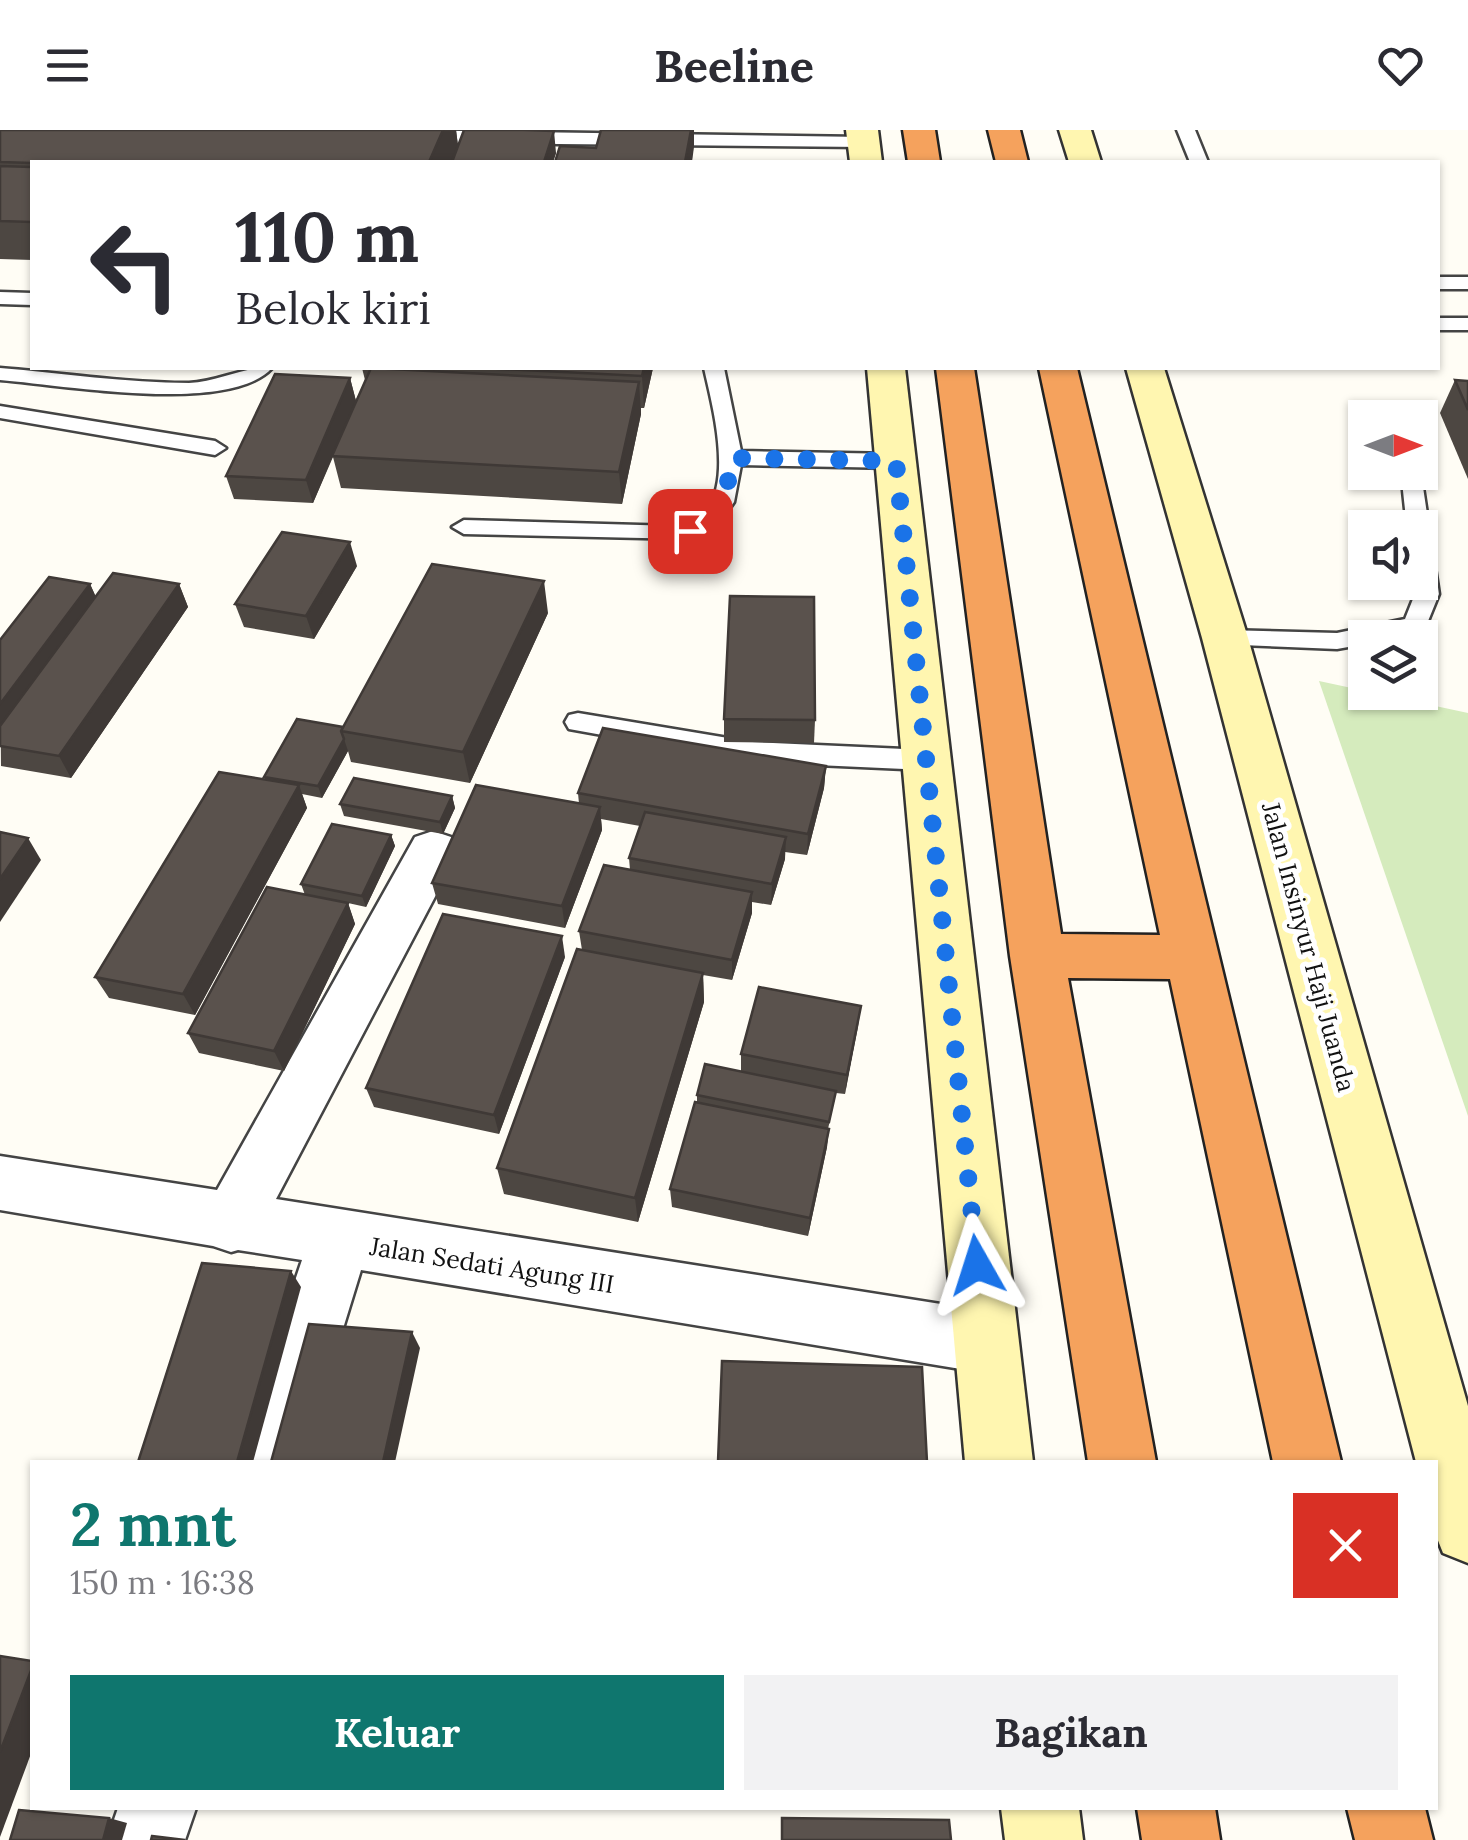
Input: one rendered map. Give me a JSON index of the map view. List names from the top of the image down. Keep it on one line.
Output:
{"streets":{"street":["Jalan Insinyur Haji Juanda","Jalan Sedati Agung III"]},"north":"right","page":{"header":"Beeline","turn":["110 m","Belok kiri"],"heading":["2 mnt","150 m · 16:38"],"buttons":["Keluar","Bagikan"]}}
